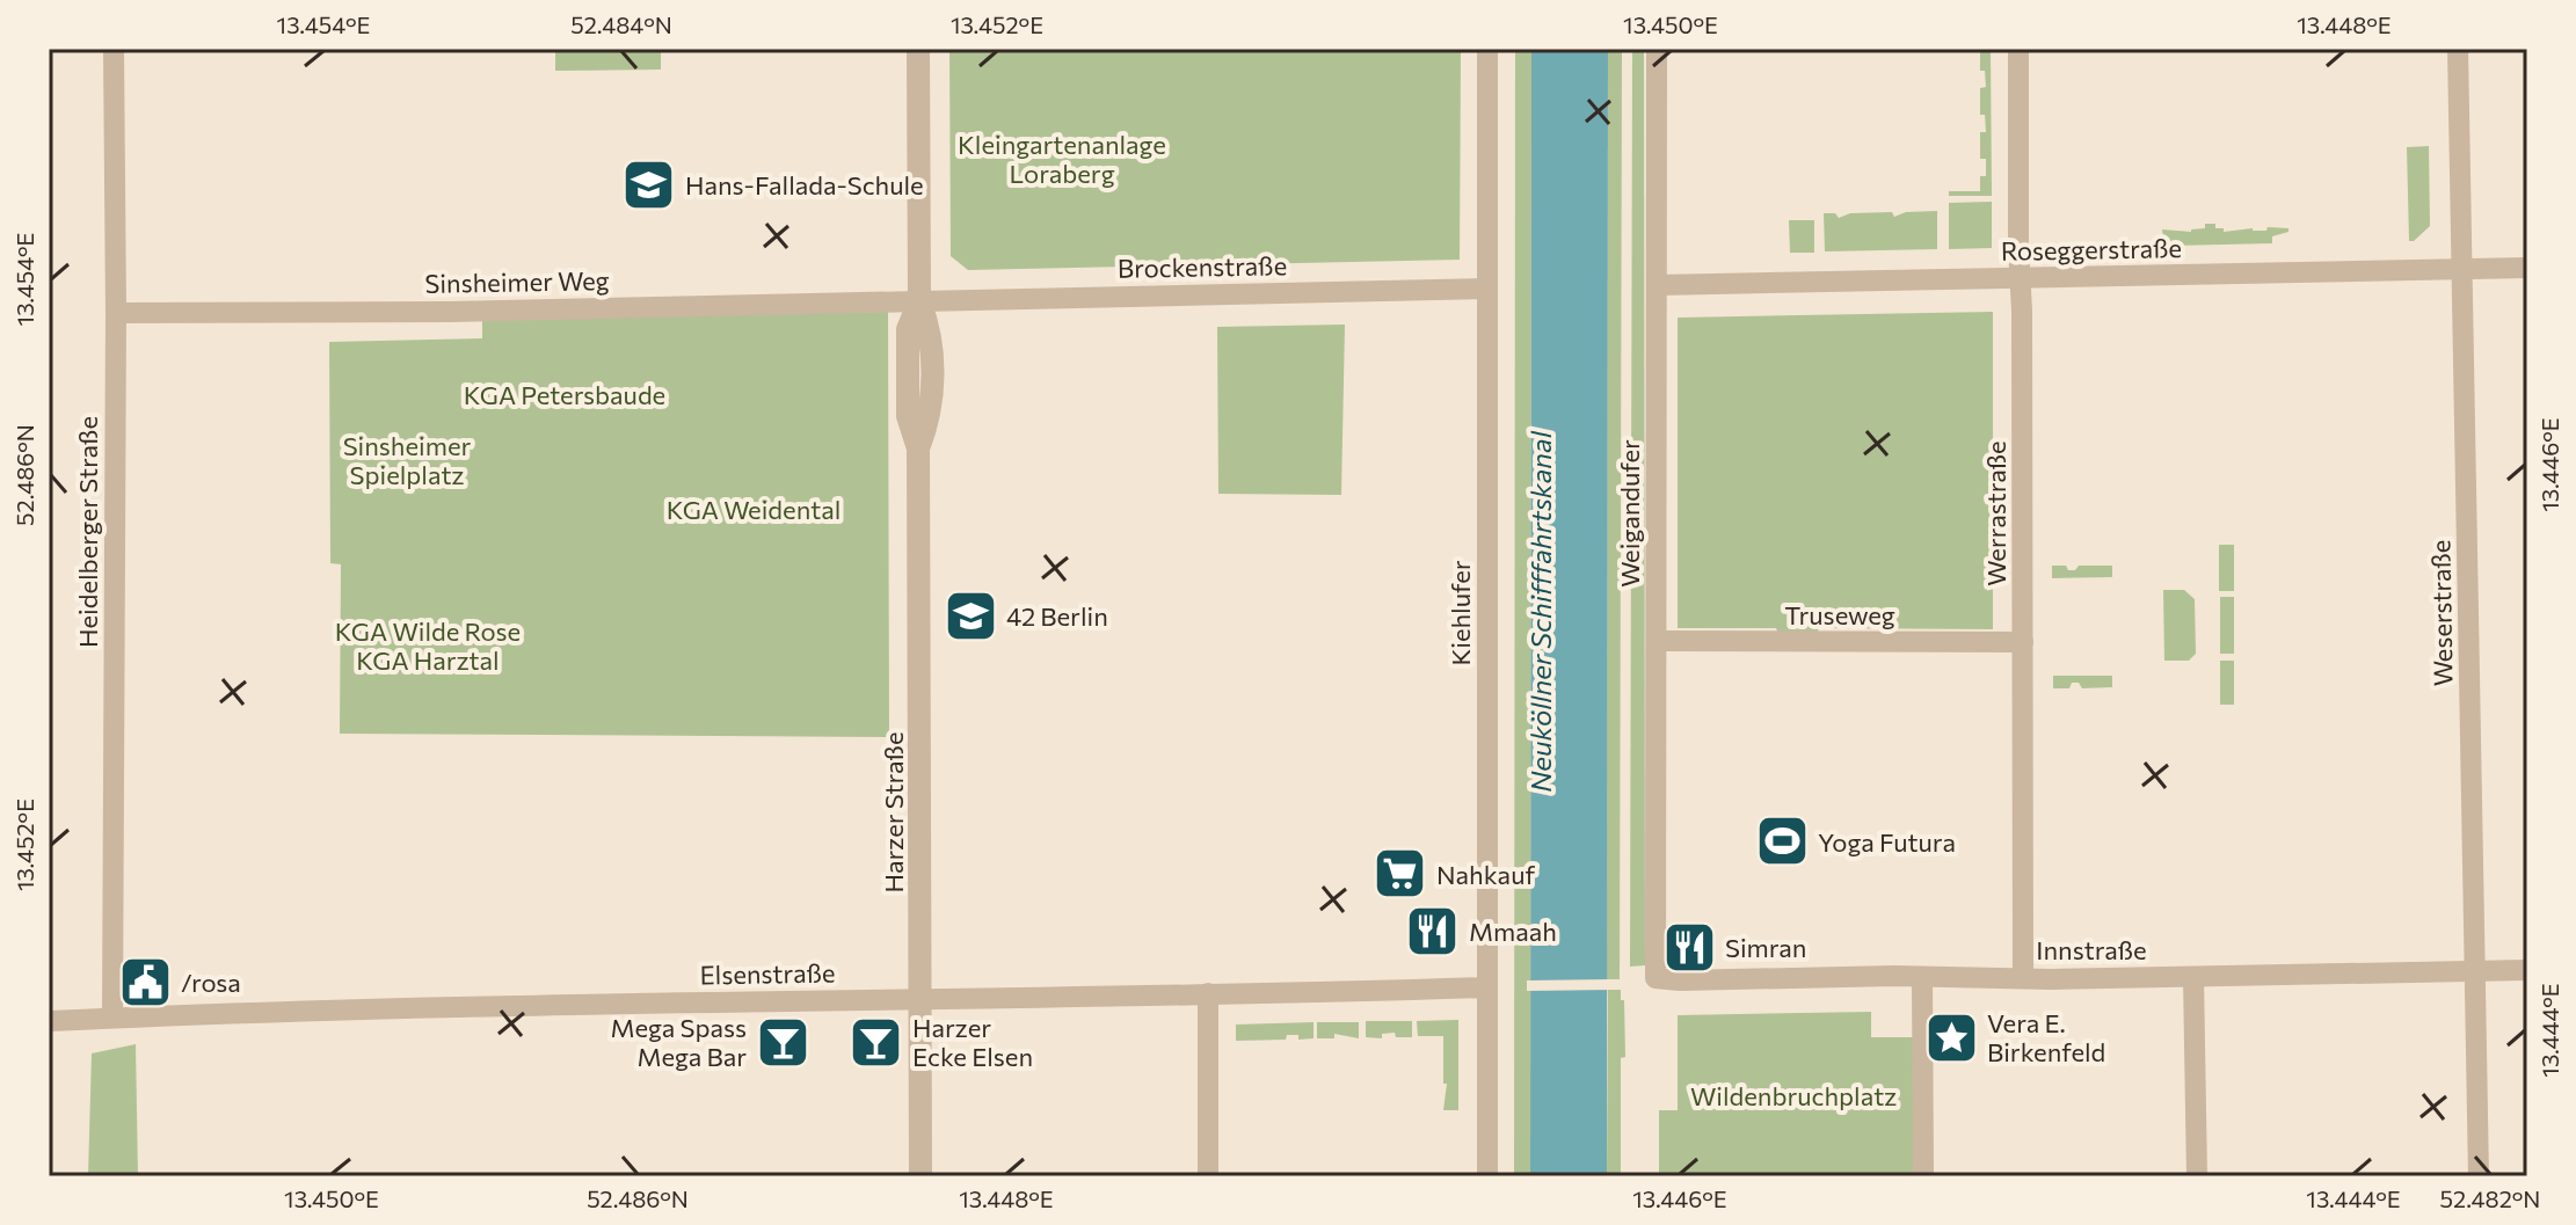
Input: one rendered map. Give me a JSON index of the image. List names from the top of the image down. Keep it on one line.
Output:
{"streets":{"street":["Roseggerstraße","Brockenstraße","Sinsheimer Weg","Weigandufer","Werrastraße","Heidelberger Straße","Kiehlufer","Weserstraße","Truseweg","Harzer Straße","Innstraße","Elsenstraße"]},"crossings":[["Roseggerstraße","Weigandufer"],["Roseggerstraße","Werrastraße"],["Roseggerstraße","Weserstraße"],["Brockenstraße","Sinsheimer Weg"],["Brockenstraße","Kiehlufer"],["Brockenstraße","Harzer Straße"],["Sinsheimer Weg","Heidelberger Straße"],["Sinsheimer Weg","Harzer Straße"],["Weigandufer","Truseweg"],["Weigandufer","Innstraße"],["Werrastraße","Truseweg"],["Werrastraße","Innstraße"],["Heidelberger Straße","Elsenstraße"],["Kiehlufer","Elsenstraße"],["Weserstraße","Innstraße"],["Harzer Straße","Elsenstraße"]],"water":["Neuköllner Schifffahrtskanal"],"parks":["Kleingartenanlage Loraberg","KGA Petersbaude","Sinsheimer Spielplatz","KGA Weidental","KGA Wilde Rose KGA Harztal","Wildenbruchplatz"],"places":{"school or university":["Hans-Fallada-Schule","42 Berlin"],"sports":["Yoga Futura"],"supermarket":["Nahkauf"],"restaurant":["Mmaah","Simran"],"public building":["/rosa"],"place":["Vera E. Birkenfeld"],"bar":["Mega Spass Mega Bar","Harzer Ecke Elsen"]},"coordinates":["13.454°E","52.484°N","13.452°E","13.450°E","13.448°E","13.446°E","52.486°N","13.444°E","52.482°N"]}
